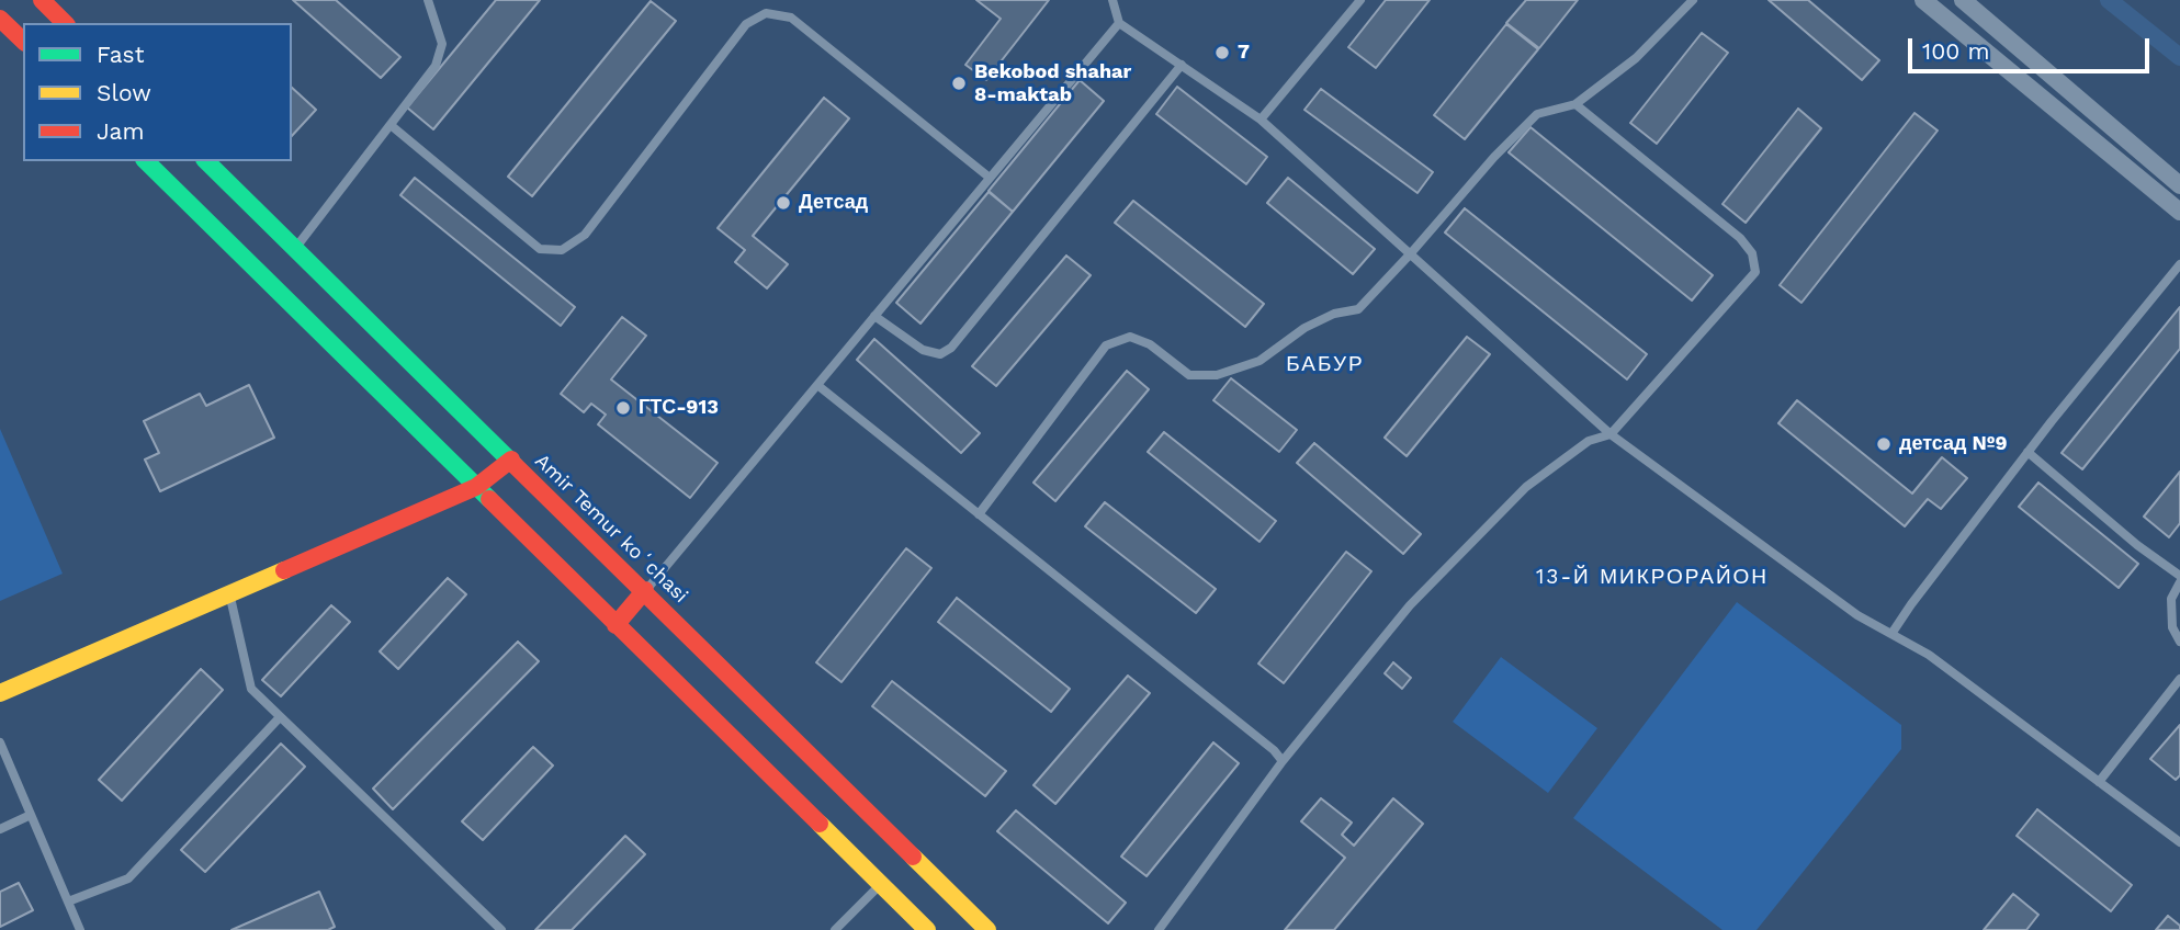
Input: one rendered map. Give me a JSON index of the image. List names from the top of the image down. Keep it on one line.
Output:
{"streets":{"street":["Amir Temur koʻchasi"]},"districts":["БАБУР","13-Й МИКРОРАЙОН"],"places":["7","Bekobod shahar 8-maktab","Детсад","ГТС-913","детсад №9"],"legend":["Fast","Slow","Jam"],"scale_bar":"100 m"}
